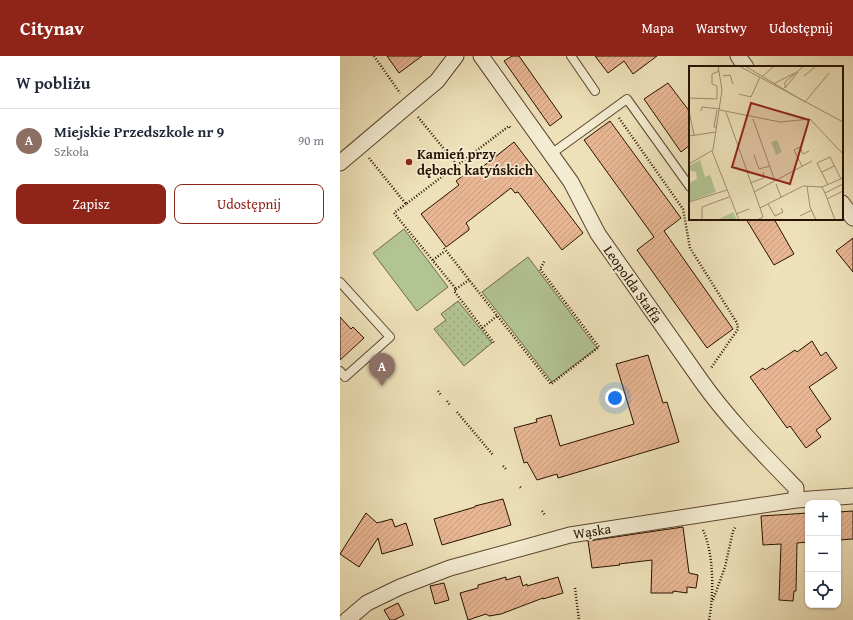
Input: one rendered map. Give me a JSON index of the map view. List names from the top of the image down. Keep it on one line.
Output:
{"streets":{"street":["Leopolda Staffa","Wąska"]},"crossings":[["Leopolda Staffa","Wąska"]],"places":["Kamień przy dębach katyńskich"],"page":{"header":"Citynav","nav":["Mapa","Warstwy","Udostępnij"],"heading":"W pobliżu","list":[{"mark":"A","name":"Miejskie Przedszkole nr 9","note":"Szkoła","value":"90 m"}],"buttons":["Zapisz","Udostępnij"],"pins":"A","map_buttons":["+","−"]}}
